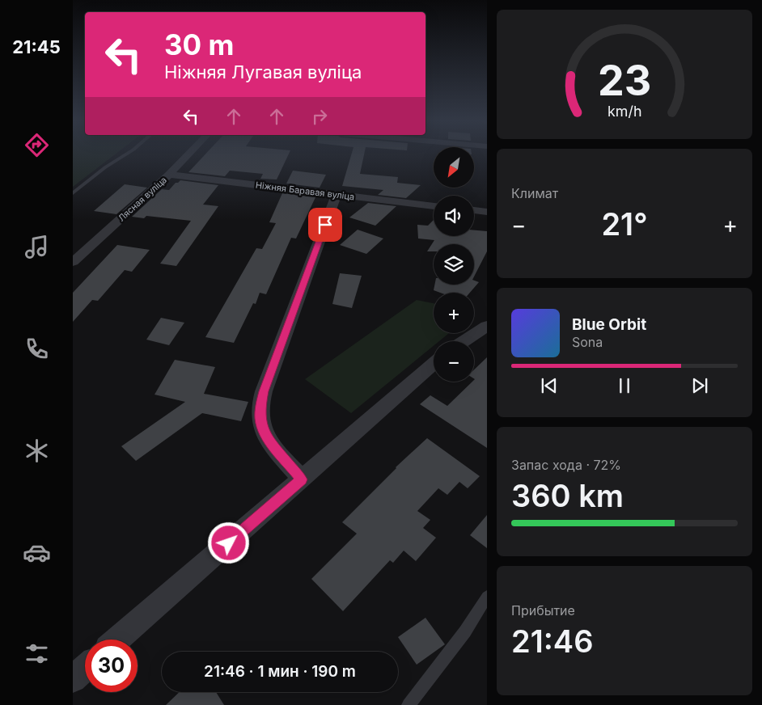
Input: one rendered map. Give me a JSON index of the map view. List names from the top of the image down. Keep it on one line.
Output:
{"streets":{"street":["Ніжняя Баравая вуліца","Лясная вуліца"]},"crossings":[["Ніжняя Баравая вуліца","Лясная вуліца"]],"north":"bottom left","page":{"tabs":"21:45","turn":["30 m","Ніжняя Лугавая вуліца"],"map_buttons":["+","−"],"tile":["Климат",["Запас хода · 72%","360 km"],["Прибытие","21:46"]],"heat":["−","21°","+"],"song":["Blue Orbit","Sona"],"limit":"30","trip":"21:46 · 1 мин · 190 m","gauge":["23","km/h"]}}
